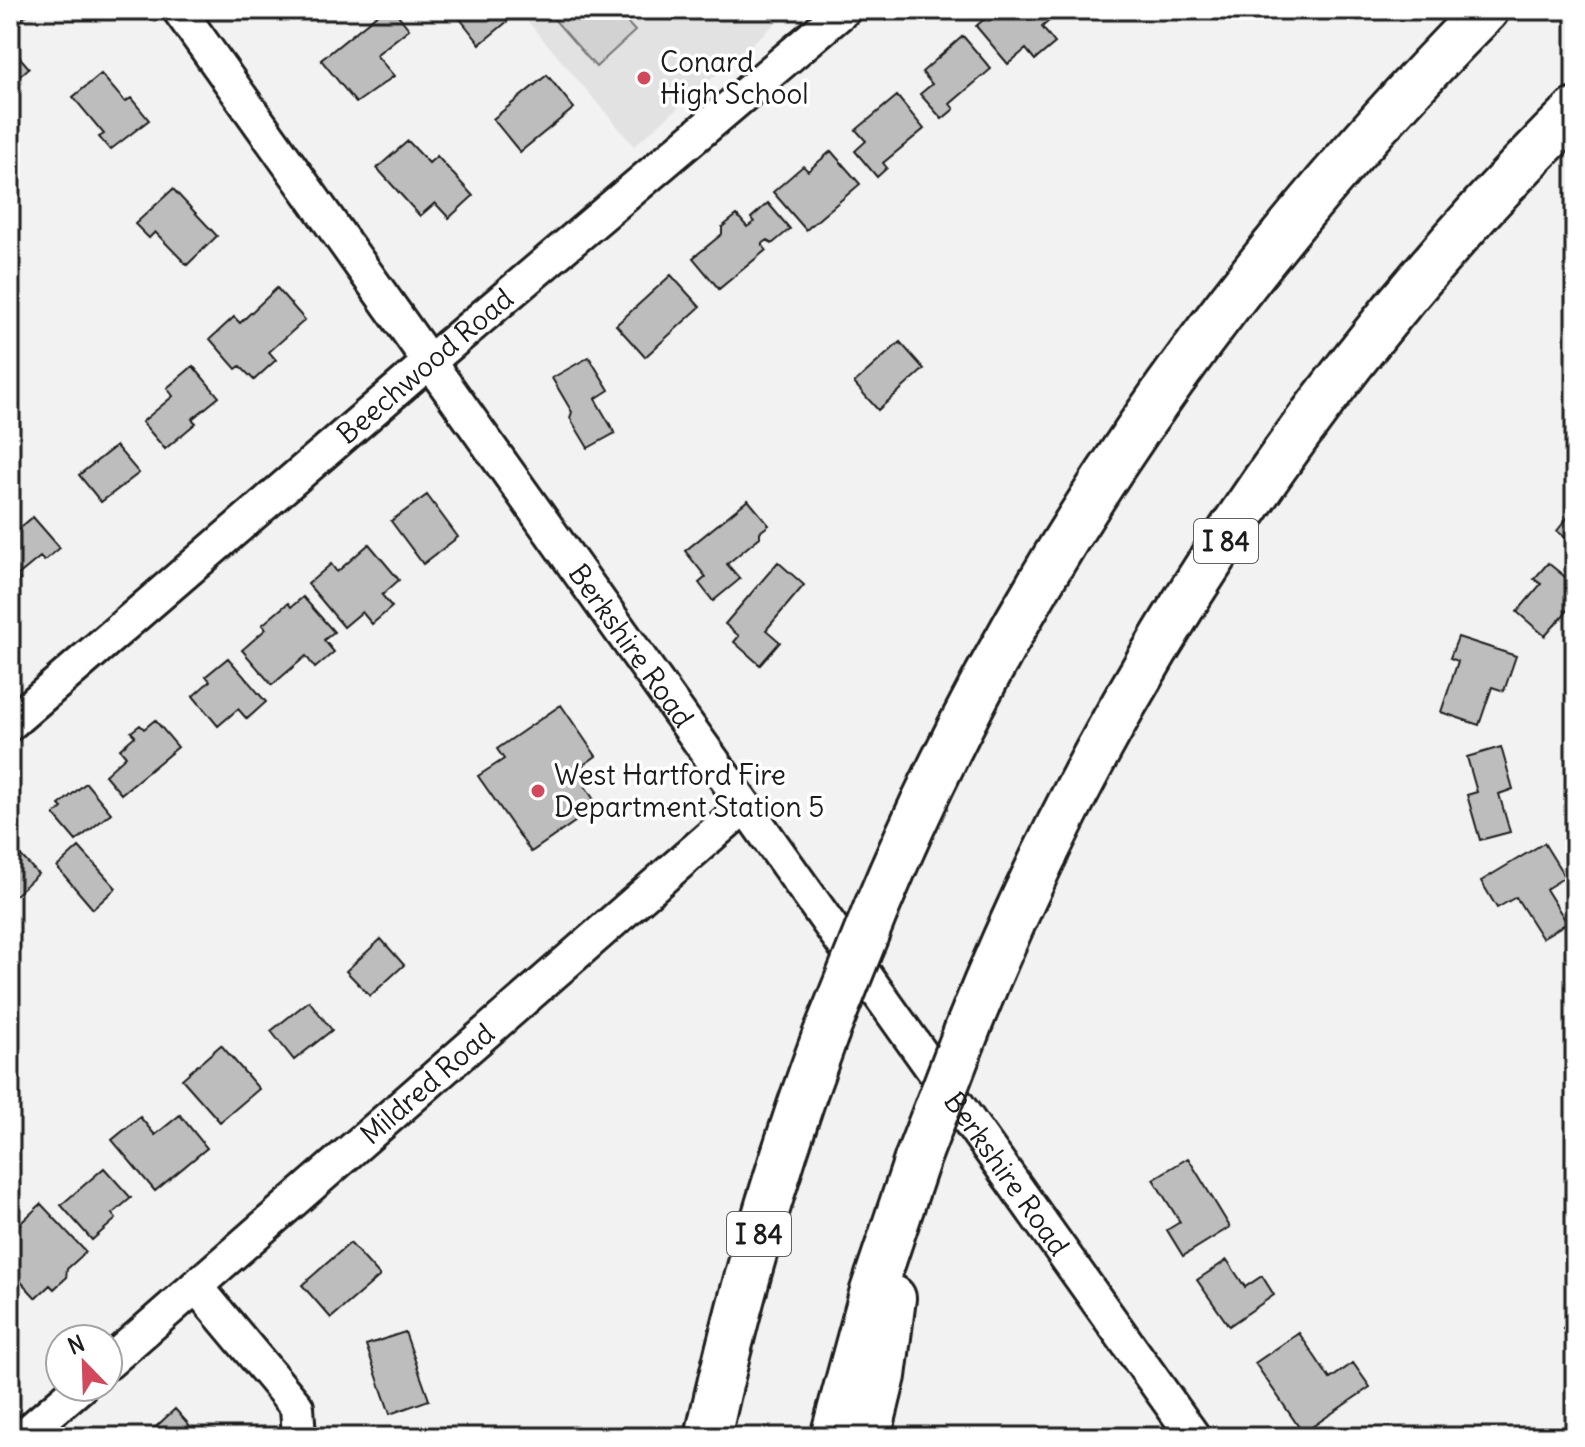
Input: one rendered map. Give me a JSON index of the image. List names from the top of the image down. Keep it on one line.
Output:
{"streets":{"highway":["I 84"],"street":["Beechwood Road","Berkshire Road","Mildred Road"]},"crossings":[["Beechwood Road","Berkshire Road"],["Berkshire Road","Mildred Road"]],"places":["Conard High School","West Hartford Fire Department Station 5"],"north":"top left"}
